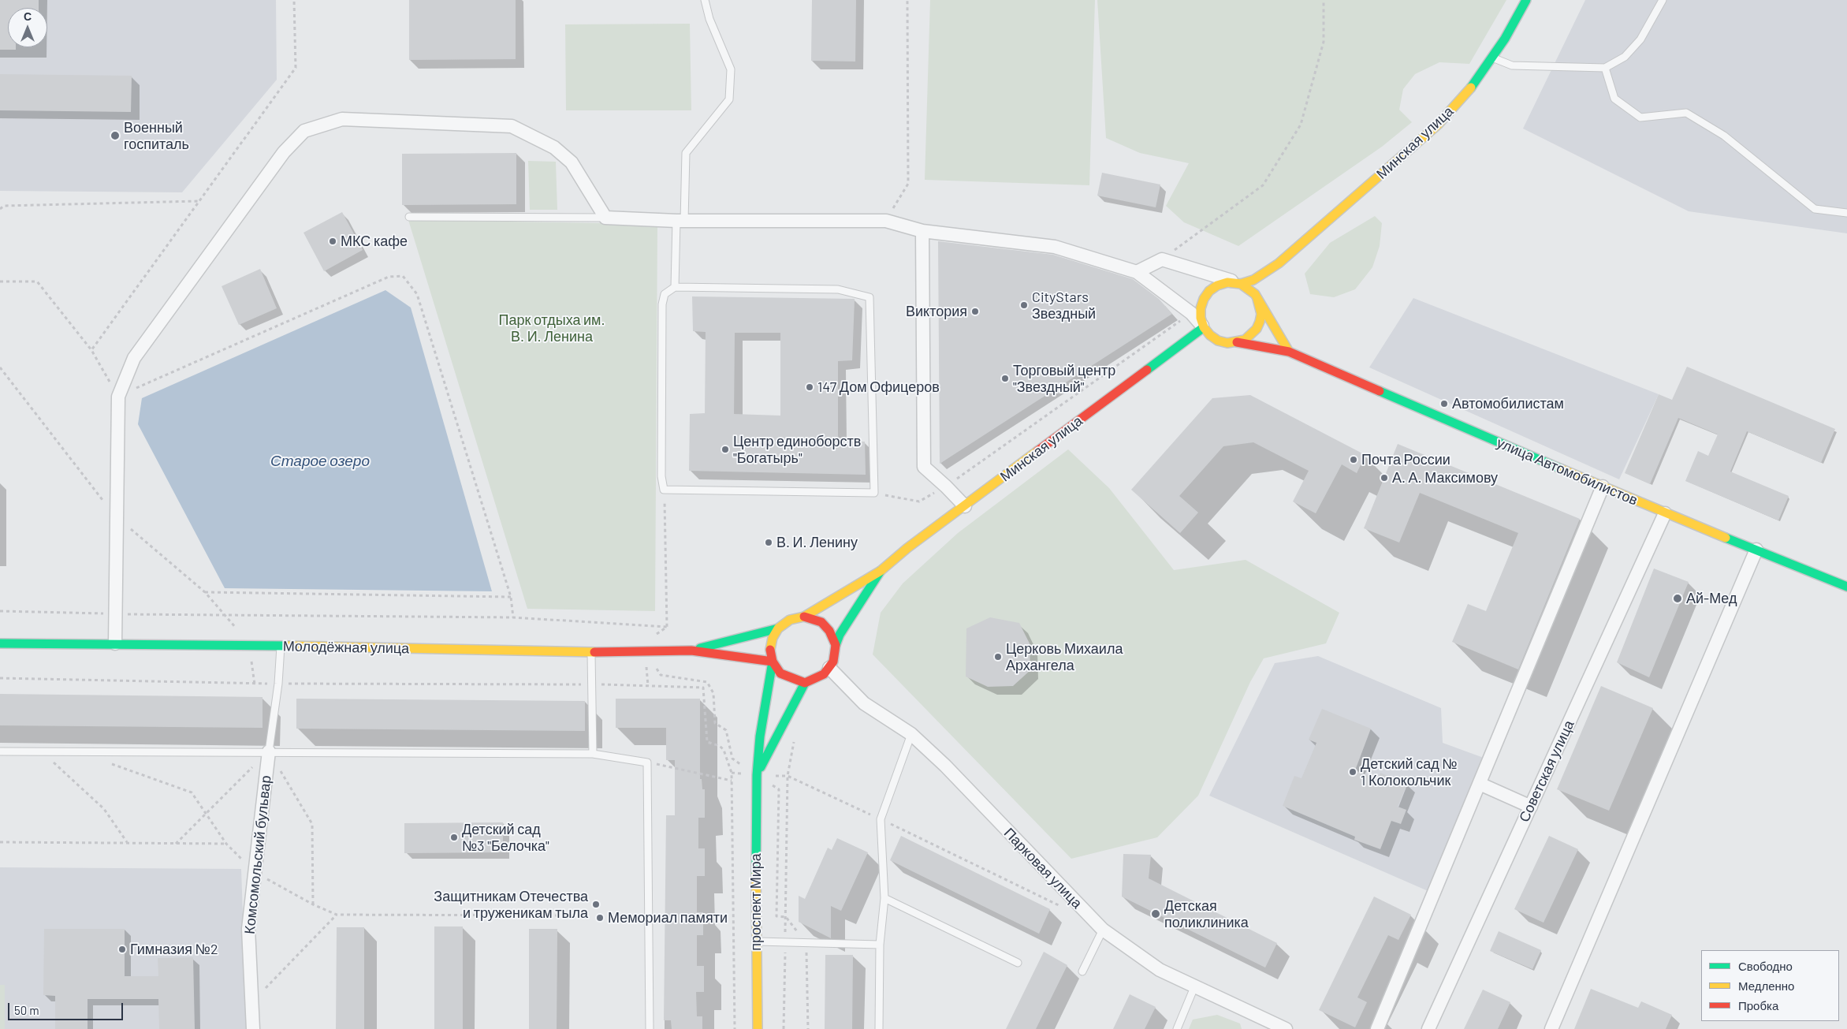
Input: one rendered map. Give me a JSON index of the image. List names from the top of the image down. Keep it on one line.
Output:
{"streets":{"street":["Минская улица","улица Автомобилистов","Молодёжная улица","Советская улица","Комсомольский бульвар","Парковая улица","проспект Мира"]},"crossings":[["Минская улица","улица Автомобилистов"],["Минская улица","Молодёжная улица"],["Минская улица","Парковая улица"],["Минская улица","проспект Мира"],["улица Автомобилистов","Советская улица"],["Молодёжная улица","Парковая улица"],["Молодёжная улица","проспект Мира"],["Парковая улица","проспект Мира"]],"water":["Старое озеро"],"parks":["Парк отдыха им. В. И. Ленина"],"places":["Военный госпиталь","МКС кафе","CityStars Звездный","Виктория","Торговый центр \"Звездный\"","147 Дом Офицеров","Автомобилистам","Центр единоборств \"Богатырь\"","Почта России","А. А. Максимову","В. И. Ленину","Ай-Мед","Церковь Михаила Архангела","Детский сад № 1 Колокольчик","Детский сад №3 \"Белочка\"","Защитникам Отечества и труженикам тыла","Детская поликлиника","Мемориал памяти","Гимназия №2"],"legend":["Свободно","Медленно","Пробка"],"scale_bar":"50 m","north":"top"}
